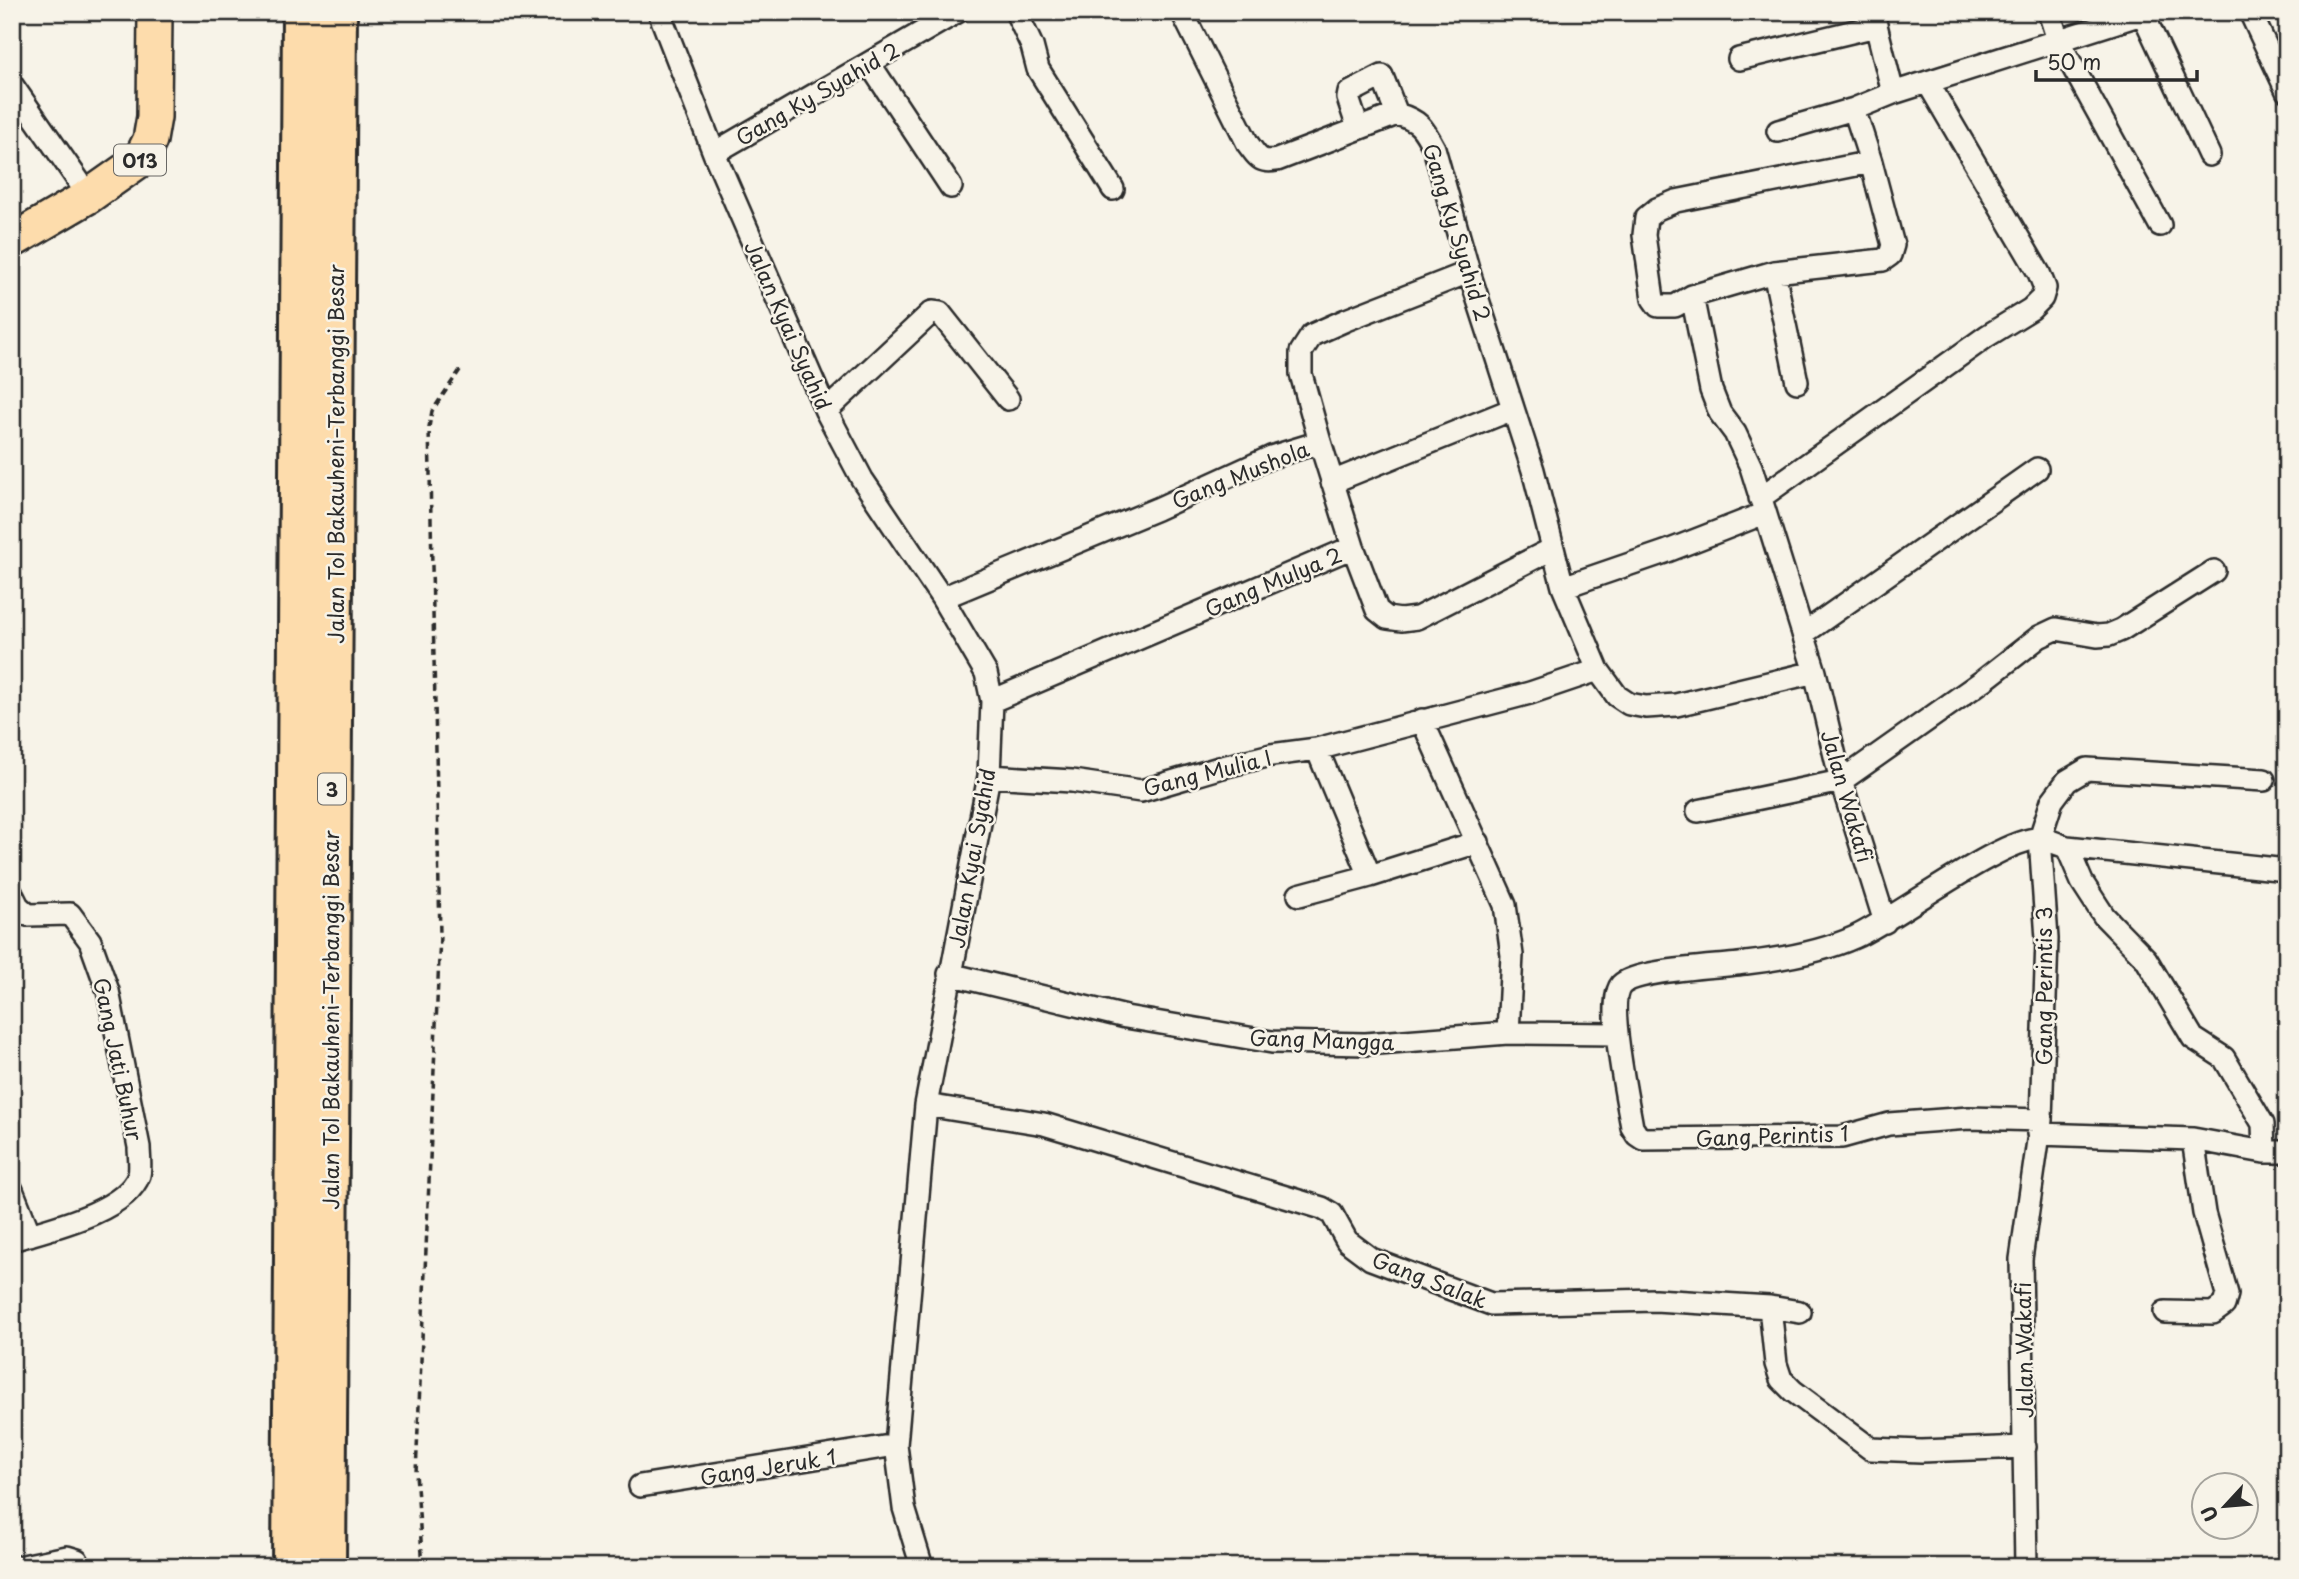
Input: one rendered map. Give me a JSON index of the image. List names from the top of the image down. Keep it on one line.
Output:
{"streets":{"highway":["Jalan Tol Bakauheni–Terbanggi Besar","3"],"main road":["013"],"street":["Gang Ky Syahid 2","Jalan Kyai Syahid","Gang Mushola","Gang Mulya 2","Gang Mulia I","Jalan Wakafi","Gang Perintis 3","Gang Mangga","Gang Jati Buhur","Gang Perintis 1","Gang Salak","Gang Jeruk 1"]},"crossings":[["Gang Ky Syahid 2","Jalan Kyai Syahid"],["Gang Ky Syahid 2","Gang Mushola"],["Gang Ky Syahid 2","Gang Mulya 2"],["Jalan Kyai Syahid","Gang Mushola"],["Jalan Kyai Syahid","Gang Mulya 2"],["Jalan Kyai Syahid","Gang Mulia I"],["Jalan Kyai Syahid","Gang Mangga"],["Jalan Kyai Syahid","Gang Salak"],["Jalan Kyai Syahid","Gang Jeruk 1"],["Jalan Wakafi","Gang Perintis 3"],["Jalan Wakafi","Gang Perintis 1"],["Gang Perintis 3","Gang Perintis 1"],["Gang Mangga","Gang Perintis 1"]],"scale_bar":"50 m","north":"bottom left"}
